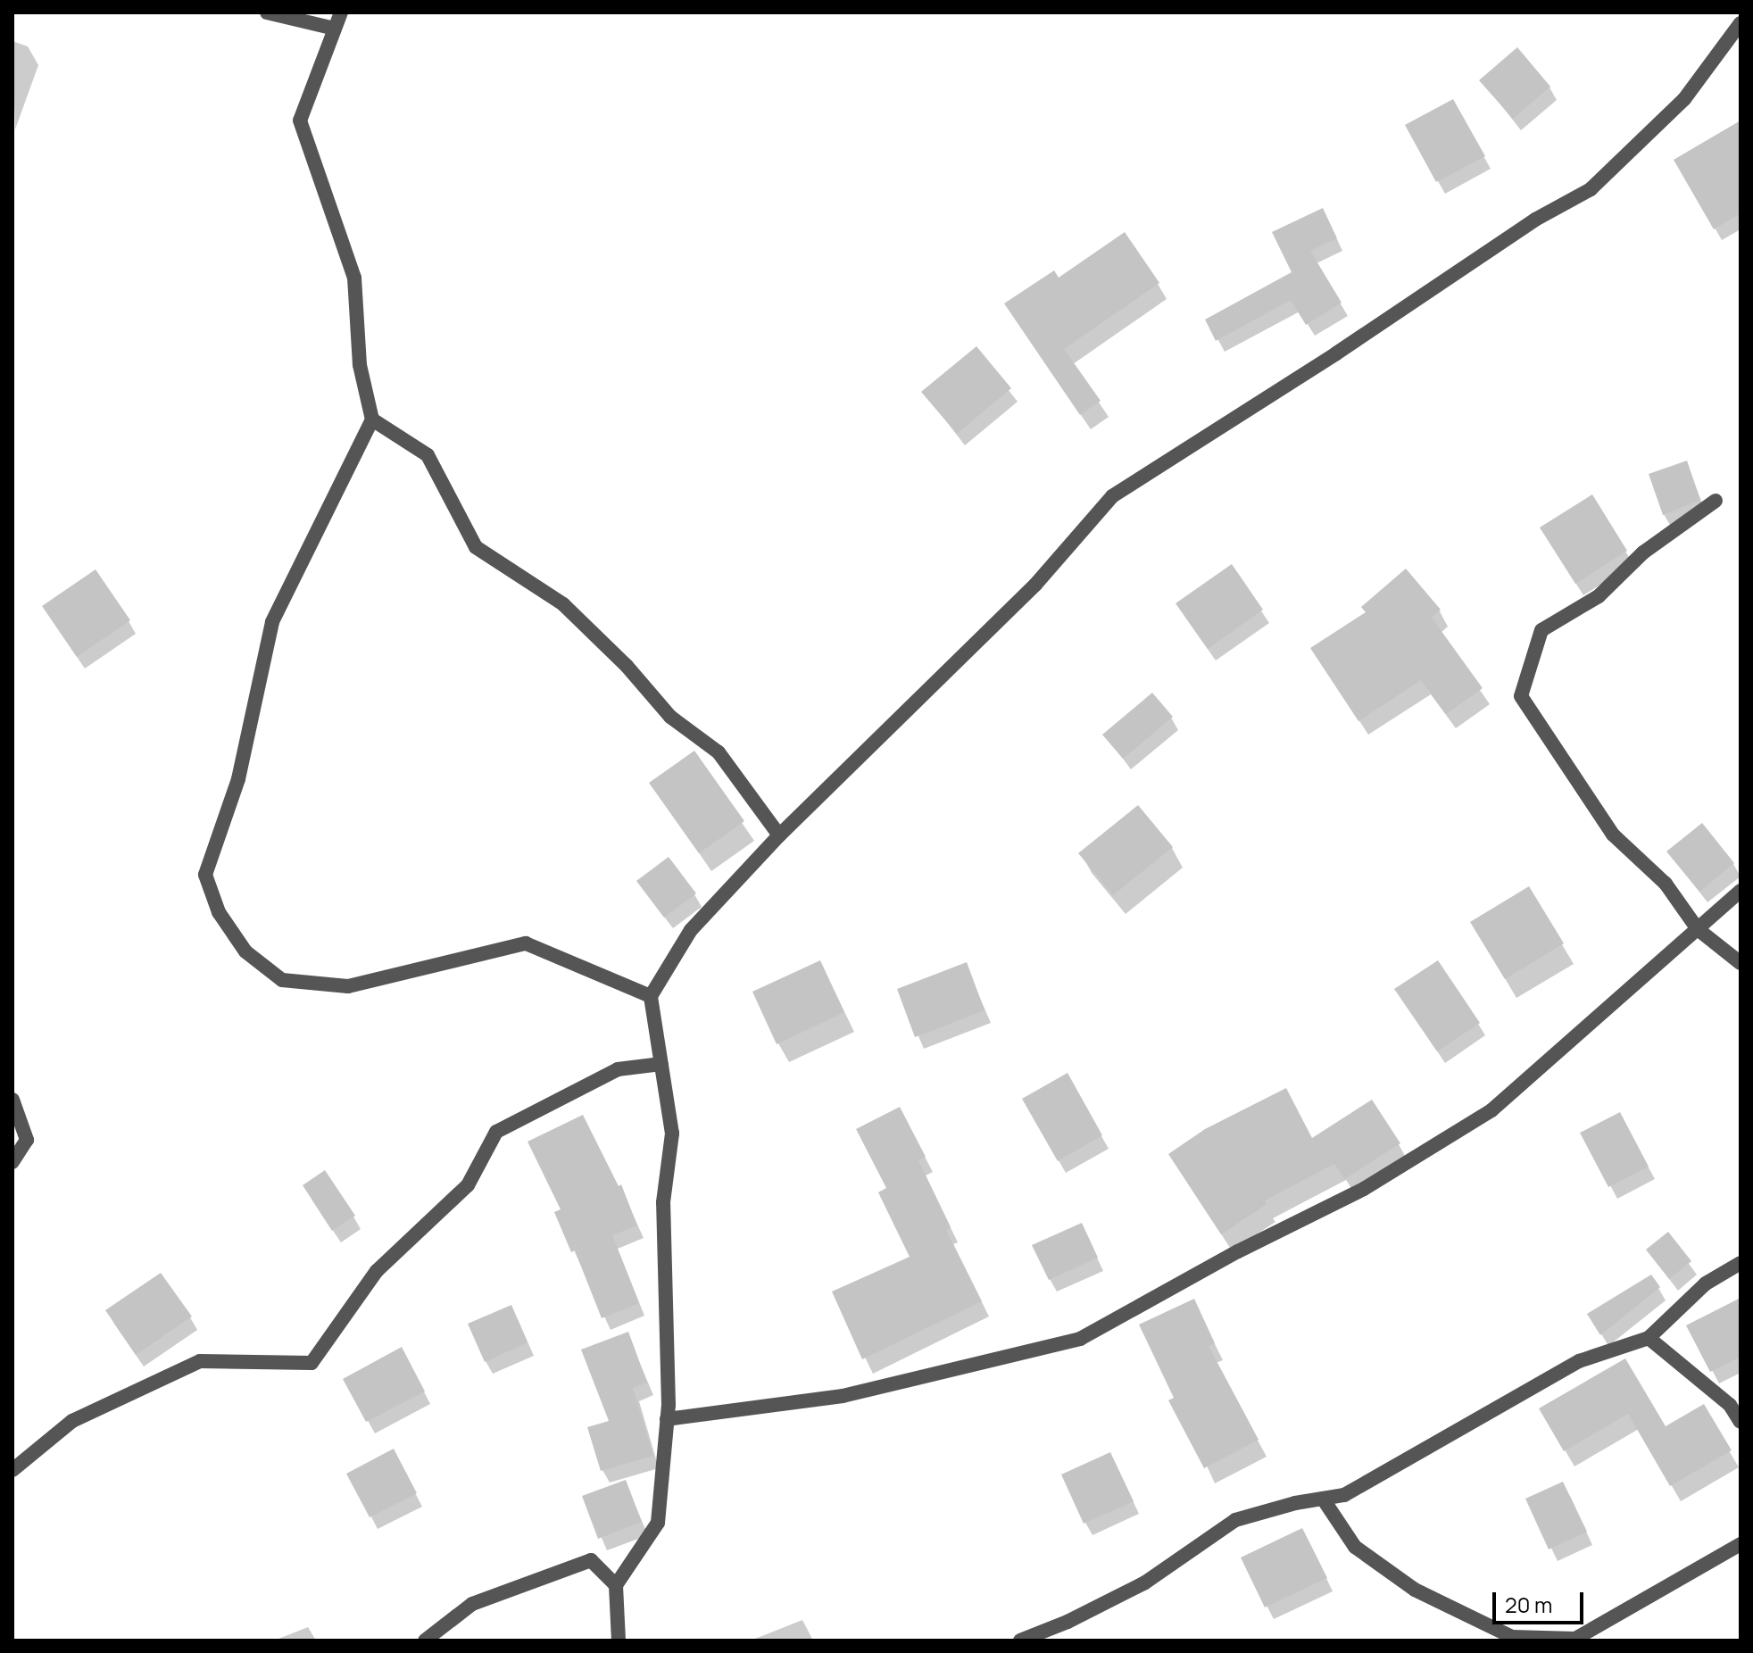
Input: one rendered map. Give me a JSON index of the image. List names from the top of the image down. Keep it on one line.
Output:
{"scale_bar":"20 m"}
